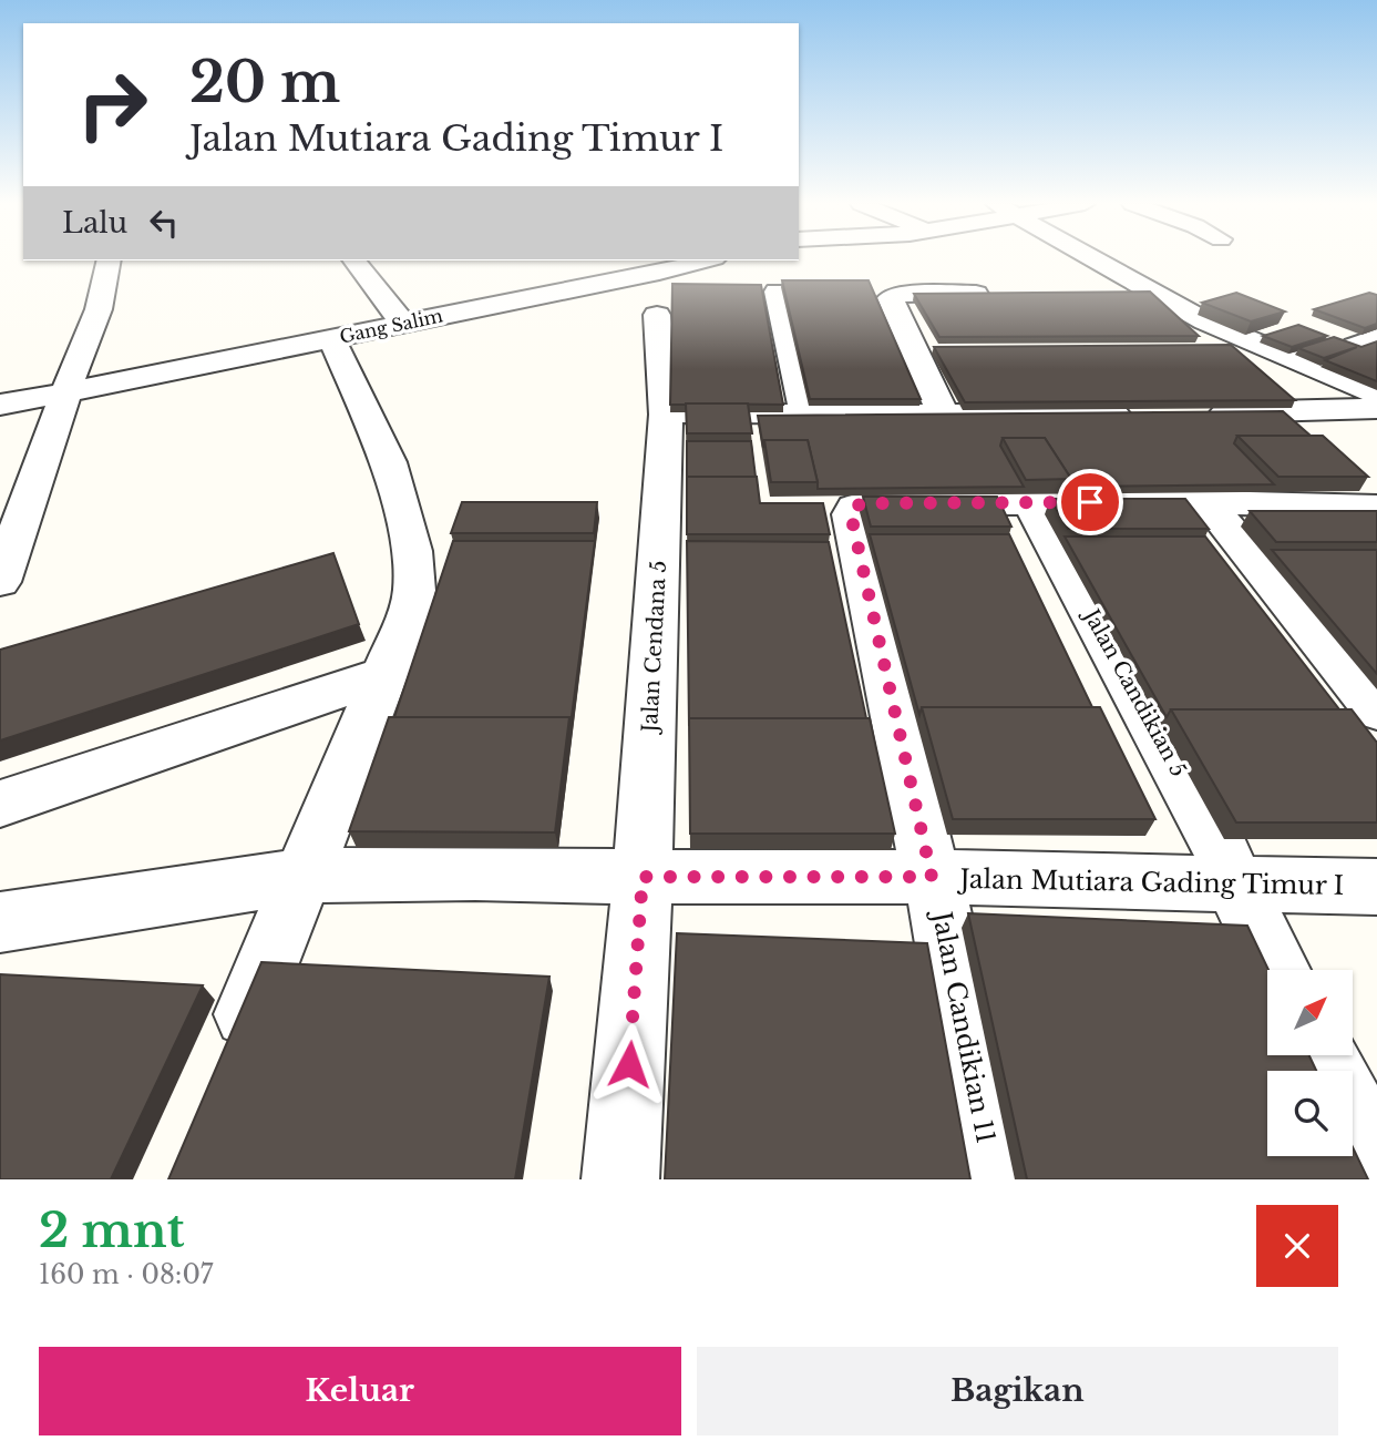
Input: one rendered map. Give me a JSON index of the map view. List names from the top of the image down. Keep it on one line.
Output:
{"streets":{"street":["Gang Salim","Jalan Cendana 5","Jalan Candikian 5","Jalan Mutiara Gading Timur I","Jalan Candikian 11"]},"crossings":[["Jalan Cendana 5","Jalan Mutiara Gading Timur I"],["Jalan Candikian 5","Jalan Mutiara Gading Timur I"],["Jalan Candikian 5","Jalan Candikian 11"],["Jalan Mutiara Gading Timur I","Jalan Candikian 11"]],"north":"top right","page":{"turn":["20 m","Jalan Mutiara Gading Timur I"],"then":"Lalu","heading":["2 mnt","160 m · 08:07"],"buttons":["Keluar","Bagikan"]}}
